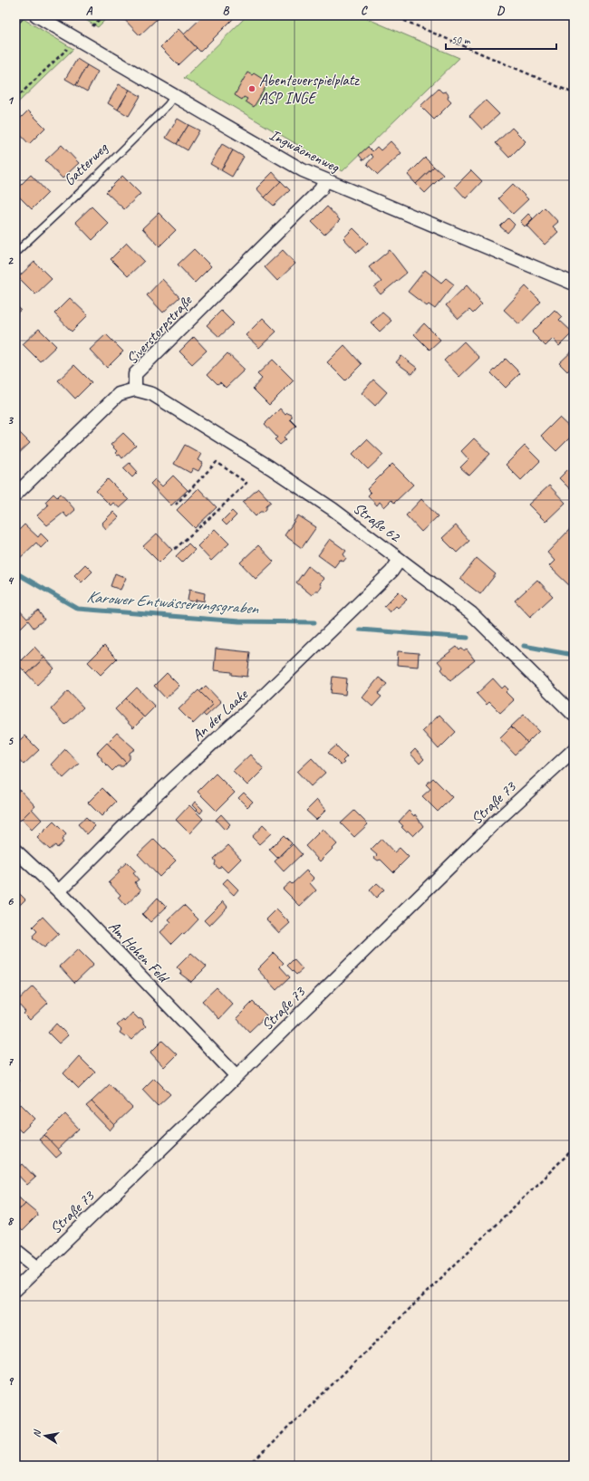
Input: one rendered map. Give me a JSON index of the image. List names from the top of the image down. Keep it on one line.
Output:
{"streets":{"street":["Ingwäonenweg","Siverstorpstraße","Straße 62","An der Laake","Straße 73","Am Hohen Feld"],"lane":["Gatterweg"]},"crossings":[["Ingwäonenweg","Gatterweg"],["Ingwäonenweg","Siverstorpstraße"],["Siverstorpstraße","Straße 62"],["Straße 62","An der Laake"],["An der Laake","Am Hohen Feld"],["Straße 73","Am Hohen Feld"]],"water":["Karower Entwässerungsgraben"],"places":["Abenteuerspielplatz ASP INGE"],"scale_bar":"50 m","north":"left","grid":{"columns":["A","B","C","D"],"rows":["1","2","3","4","5","6","7","8","9"]}}
